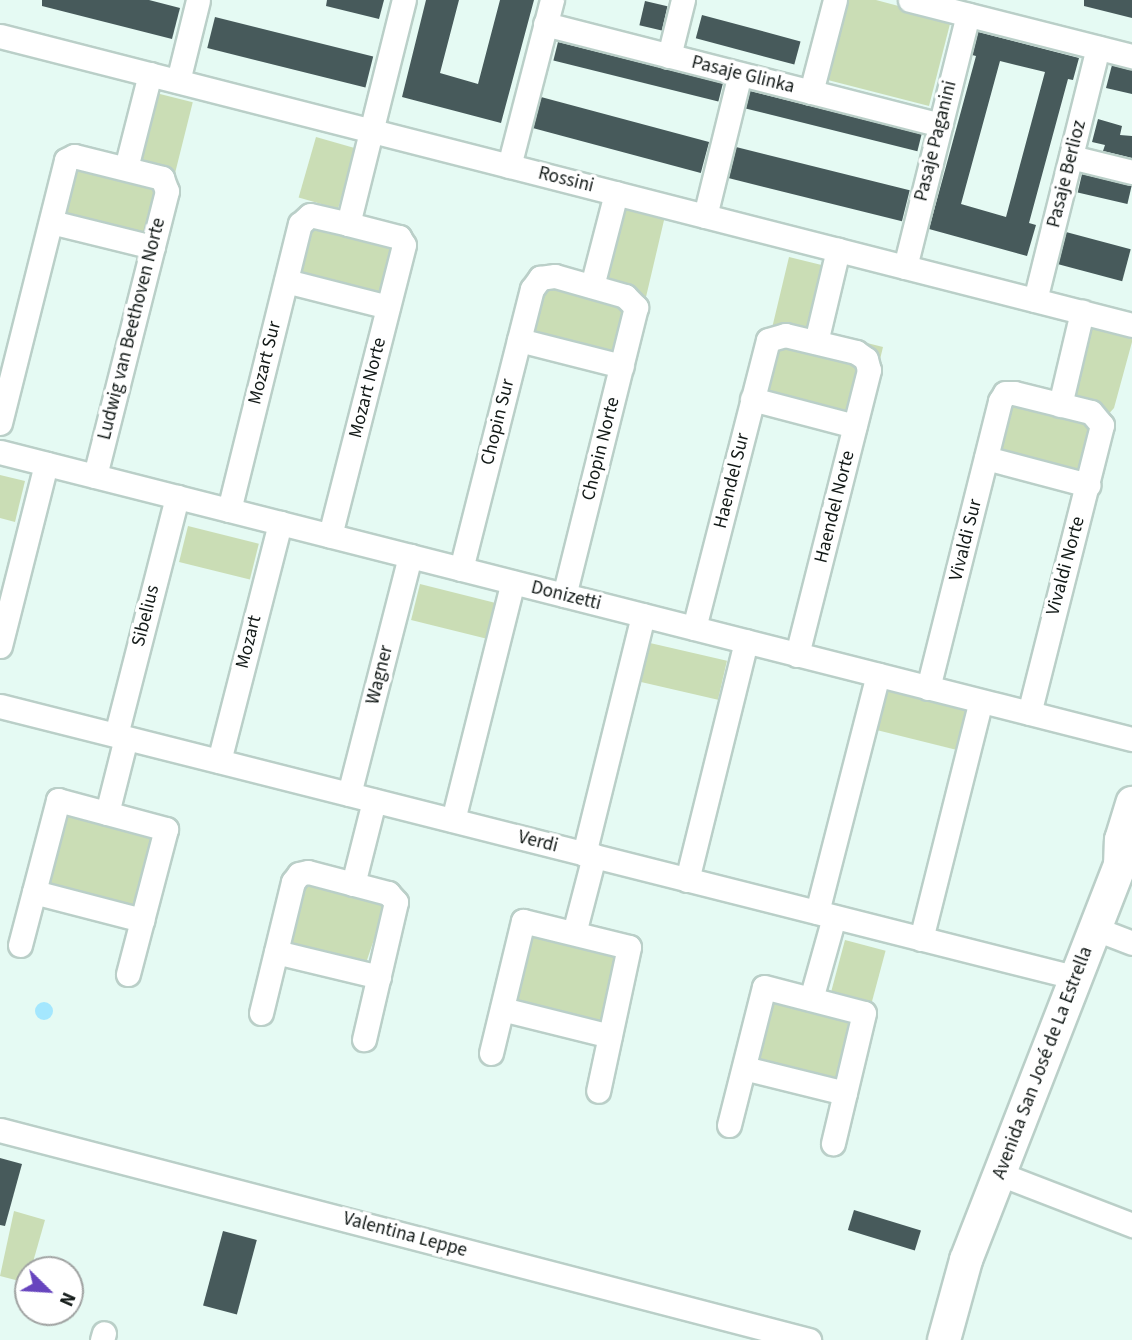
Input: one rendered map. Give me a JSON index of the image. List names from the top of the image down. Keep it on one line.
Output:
{"streets":{"main road":["Avenida San José de La Estrella"],"street":["Pasaje Glinka","Pasaje Paganini","Pasaje Berlioz","Rossini","Ludwig van Beethoven Norte","Mozart Sur","Mozart Norte","Chopin Sur","Chopin Norte","Haendel Sur","Haendel Norte","Vivaldi Sur","Vivaldi Norte","Donizetti","Sibelius","Mozart","Wagner","Verdi","Valentina Leppe"]},"crossings":[["Pasaje Glinka","Pasaje Paganini"],["Pasaje Paganini","Rossini"],["Pasaje Berlioz","Rossini"],["Ludwig van Beethoven Norte","Donizetti"],["Mozart Sur","Mozart Norte"],["Mozart Sur","Donizetti"],["Mozart Norte","Donizetti"],["Chopin Sur","Chopin Norte"],["Chopin Sur","Donizetti"],["Chopin Norte","Donizetti"],["Haendel Sur","Haendel Norte"],["Haendel Sur","Donizetti"],["Haendel Norte","Donizetti"],["Vivaldi Sur","Vivaldi Norte"],["Vivaldi Sur","Donizetti"],["Vivaldi Norte","Donizetti"],["Donizetti","Sibelius"],["Donizetti","Mozart"],["Donizetti","Wagner"],["Sibelius","Verdi"],["Mozart","Verdi"],["Wagner","Verdi"],["Verdi","Avenida San José de La Estrella"]],"north":"bottom right"}
